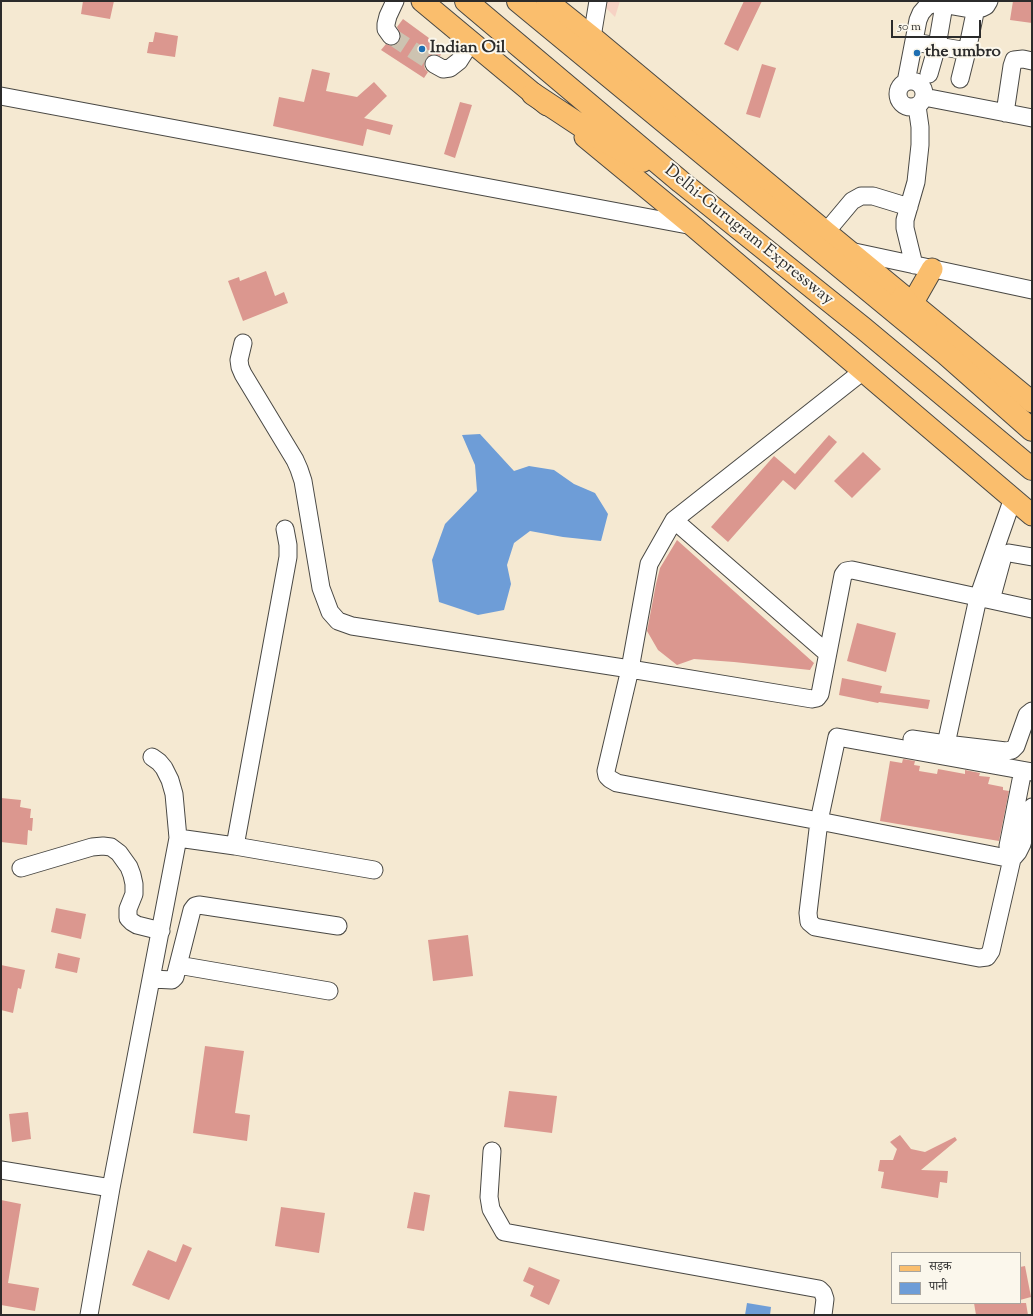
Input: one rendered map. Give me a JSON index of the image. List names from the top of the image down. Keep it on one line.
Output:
{"streets":{"highway":["Delhi-Gurugram Expressway"]},"places":["Indian Oil","the umbro"],"legend":["सड़क","पानी"],"scale_bar":"50 m"}
